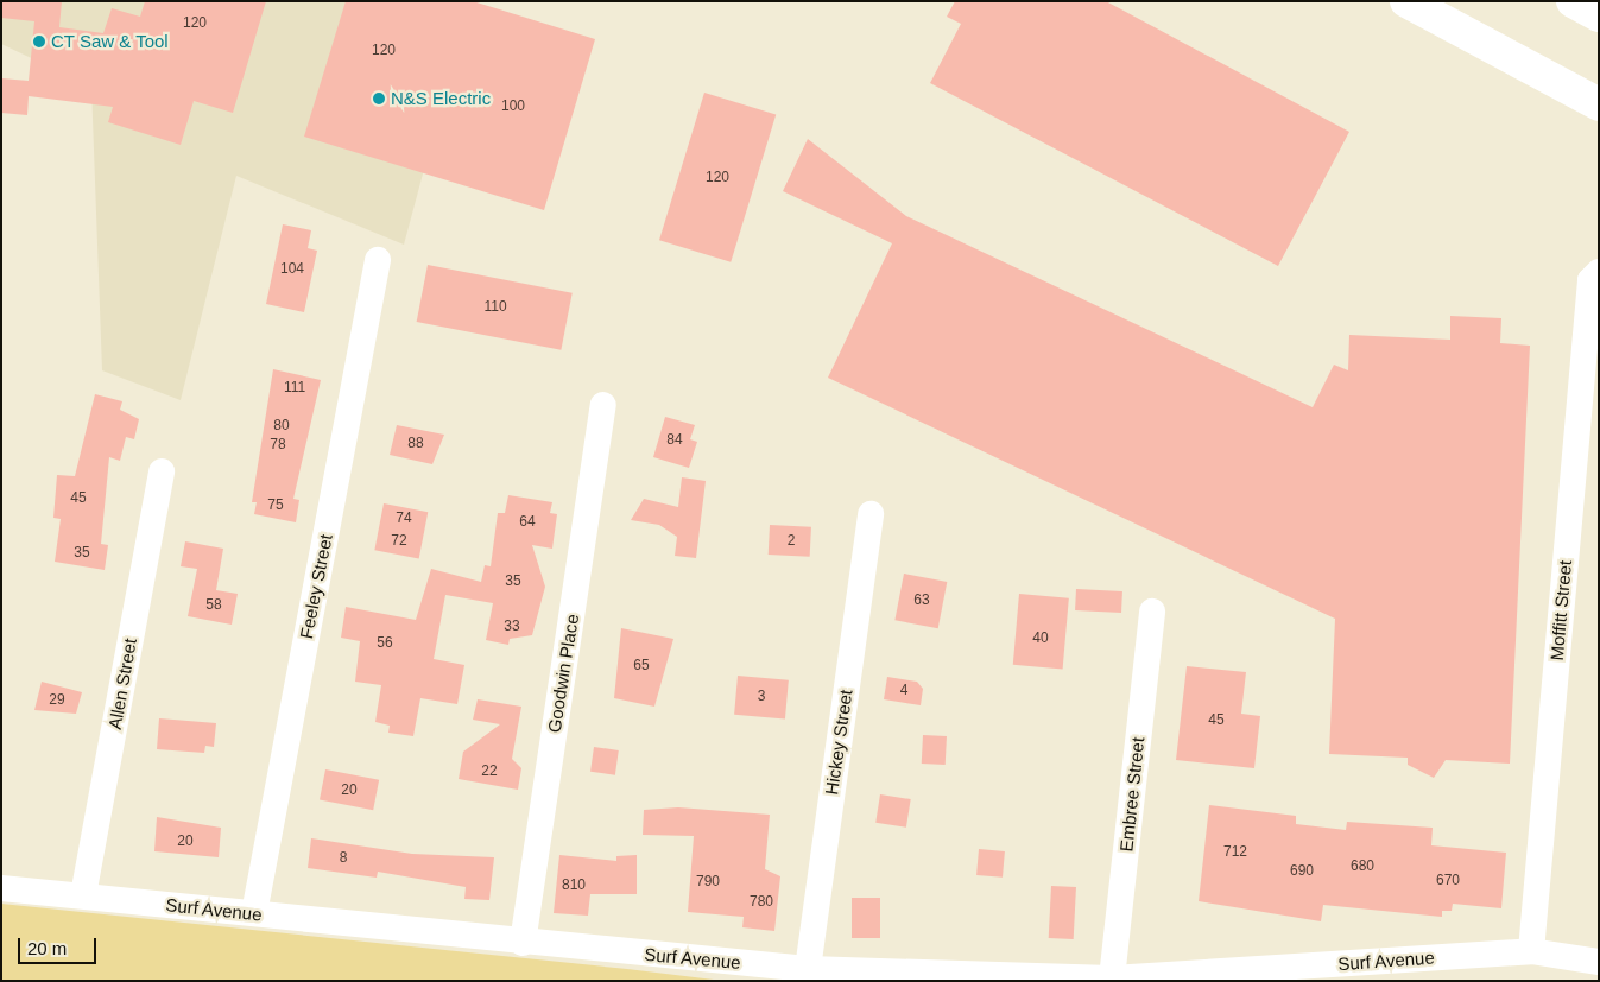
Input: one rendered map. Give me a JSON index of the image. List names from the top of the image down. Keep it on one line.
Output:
{"streets":{"street":["Feeley Street","Moffitt Street","Goodwin Place","Allen Street","Hickey Street","Embree Street","Surf Avenue"]},"crossings":[["Feeley Street","Surf Avenue"],["Moffitt Street","Surf Avenue"],["Goodwin Place","Surf Avenue"],["Allen Street","Surf Avenue"],["Hickey Street","Surf Avenue"],["Embree Street","Surf Avenue"]],"places":["CT Saw & Tool","N&S Electric"],"house_numbers":["120","120","100","120","104","110","111","80","84","88","78","45","75","74","64","72","2","35","35","63","58","33","40","56","65","4","3","29","45","22","20","20","712","8","680","690","670","790","810","780"],"scale_bar":"20 m"}
